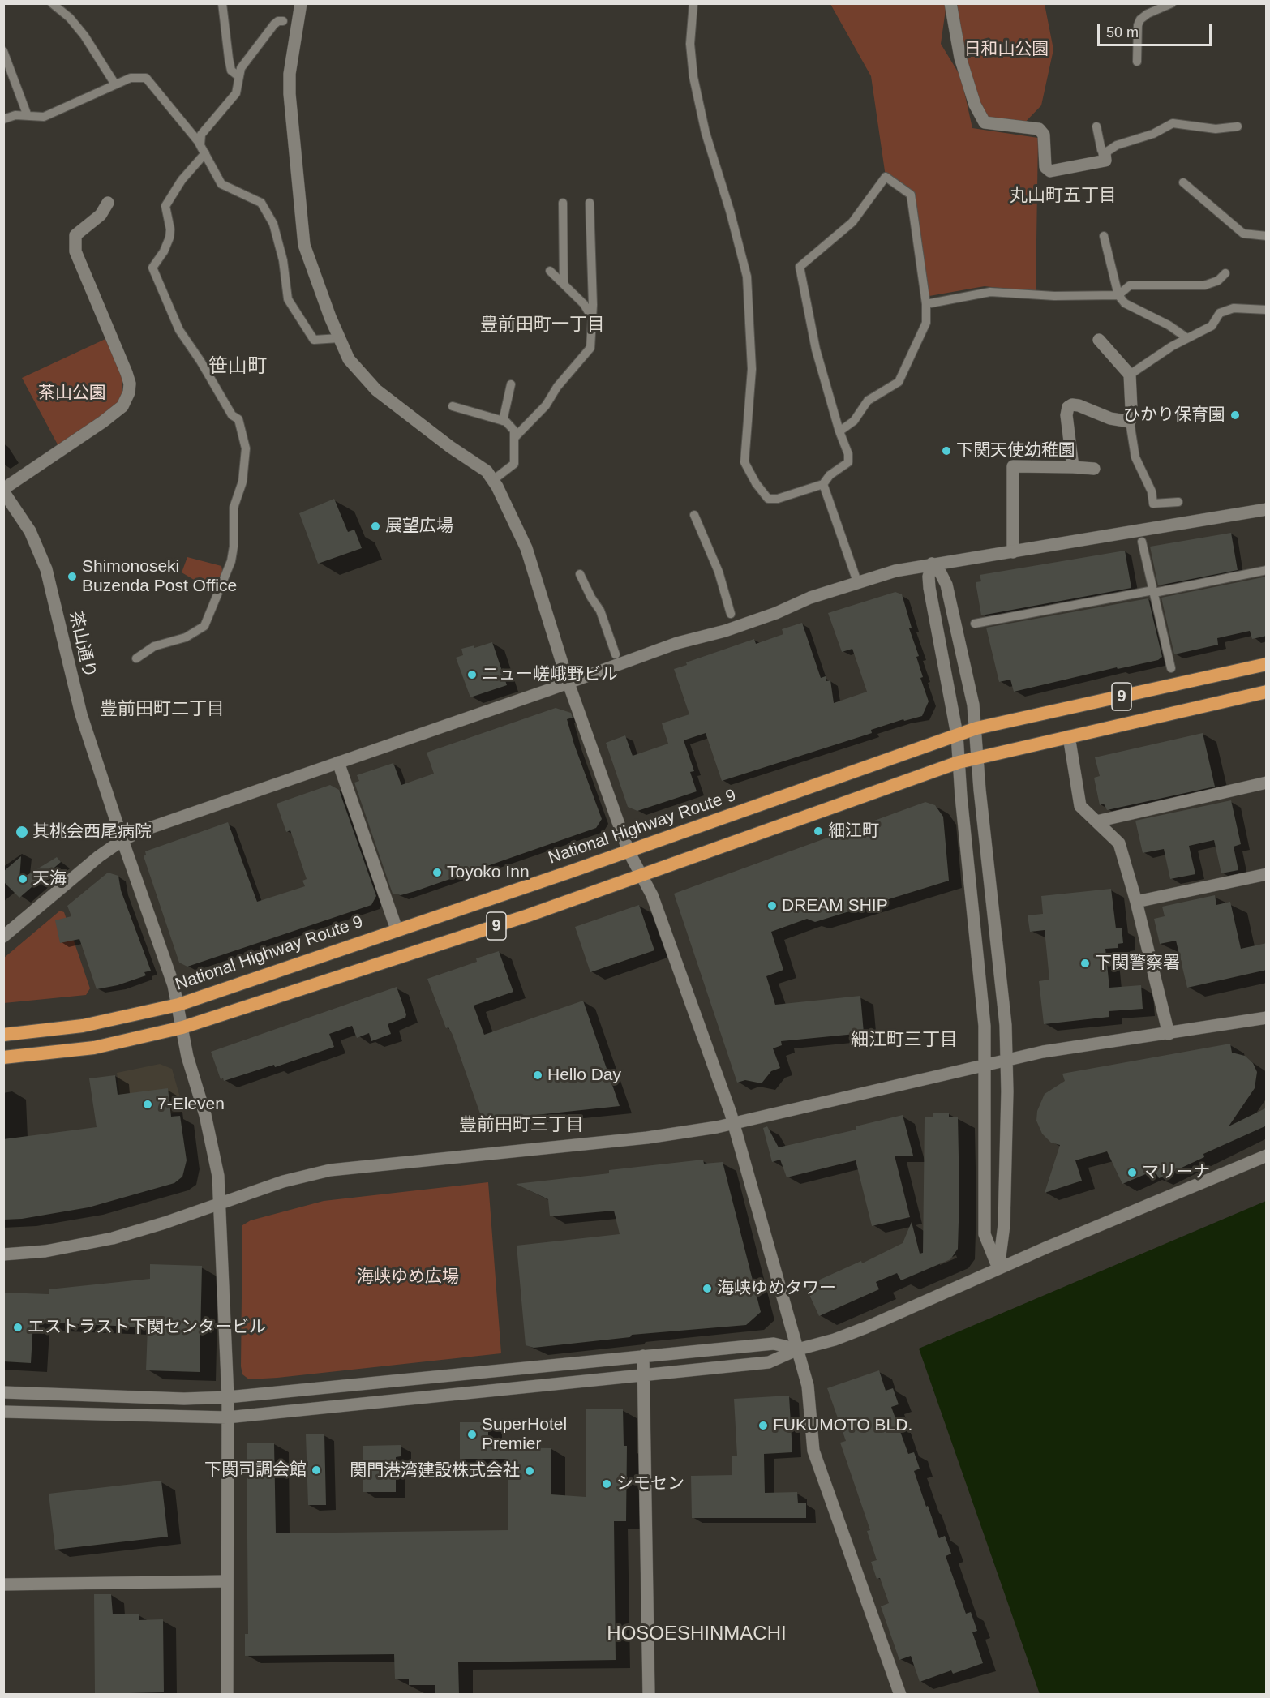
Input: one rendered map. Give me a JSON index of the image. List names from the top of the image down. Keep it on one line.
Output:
{"streets":{"highway":["9","National Highway Route 9"],"street":["茶山通り"]},"crossings":[["茶山通り","9"],["茶山通り","National Highway Route 9"]],"districts":["丸山町五丁目","豊前田町一丁目","笹山町","豊前田町二丁目","細江町三丁目","豊前田町三丁目","HOSOESHINMACHI"],"parks":["日和山公園","茶山公園","海峡ゆめ広場"],"places":["ひかり保育園","下関天使幼稚園","展望広場","Shimonoseki Buzenda Post Office","ニュー嵯峨野ビル","細江町","其桃会西尾病院","Toyoko Inn","天海","DREAM SHIP","下関警察署","Hello Day","7-Eleven","マリーナ","海峡ゆめタワー","エストラスト下関センタービル","FUKUMOTO BLD.","SuperHotel Premier","下関司調会館","関門港湾建設株式会社","シモセン"],"scale_bar":"50 m"}
